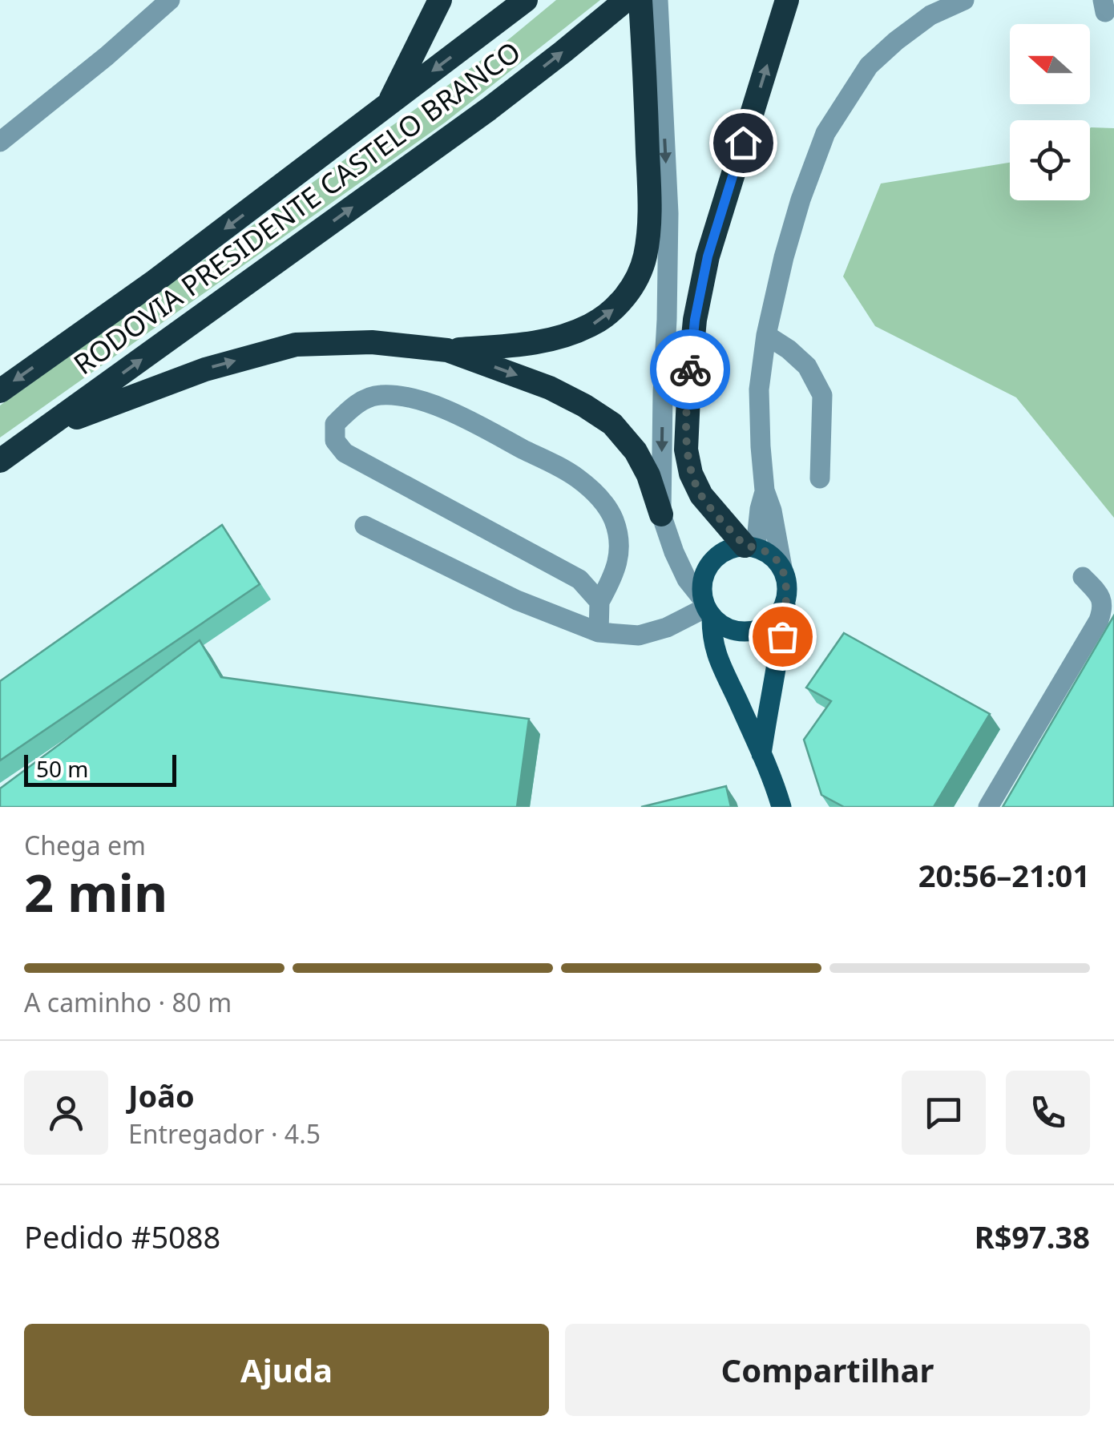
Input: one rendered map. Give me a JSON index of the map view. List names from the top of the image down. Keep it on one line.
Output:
{"streets":{"highway":["RODOVIA PRESIDENTE CASTELO BRANCO"]},"scale_bar":"50 m","north":"left","page":{"scale":"50 m","heading":["2 min","Chega em","20:56–21:01"],"panel":["João","Entregador · 4.5","Pedido #5088","R$97.38"],"bar":"A caminho · 80 m","buttons":["Ajuda","Compartilhar"]}}
